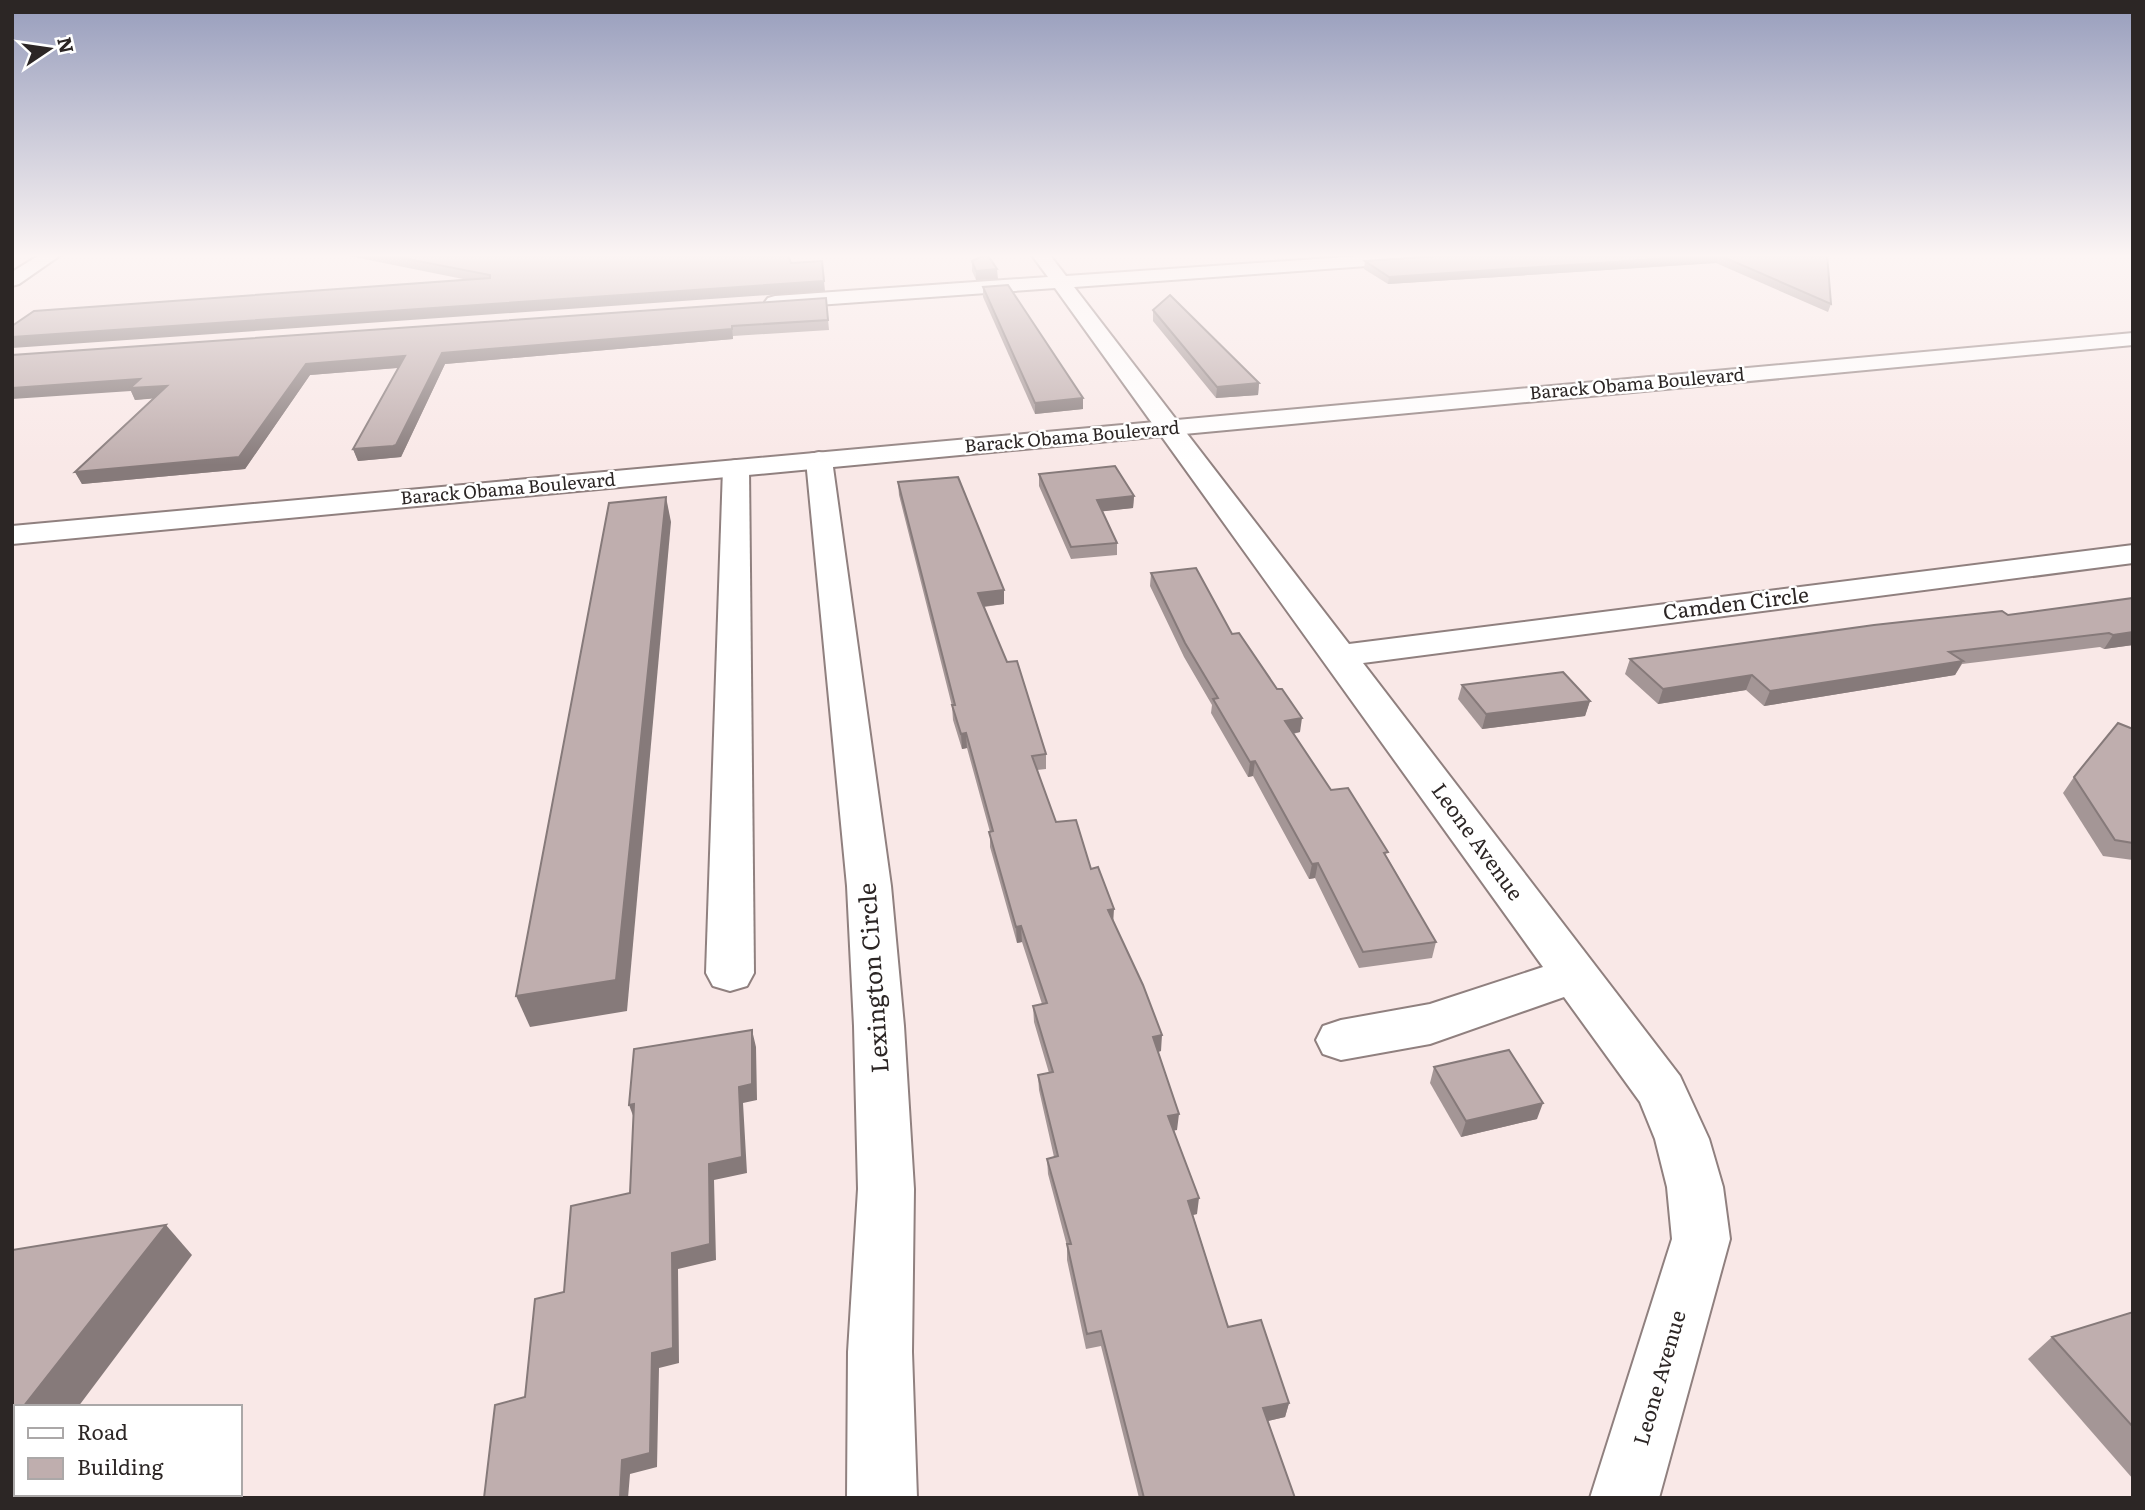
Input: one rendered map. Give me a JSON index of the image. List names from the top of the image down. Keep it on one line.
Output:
{"streets":{"street":["Barack Obama Boulevard","Camden Circle","Leone Avenue","Lexington Circle"]},"crossings":[["Barack Obama Boulevard","Leone Avenue"],["Barack Obama Boulevard","Lexington Circle"],["Camden Circle","Leone Avenue"]],"legend":["Road","Building"],"north":"right"}
